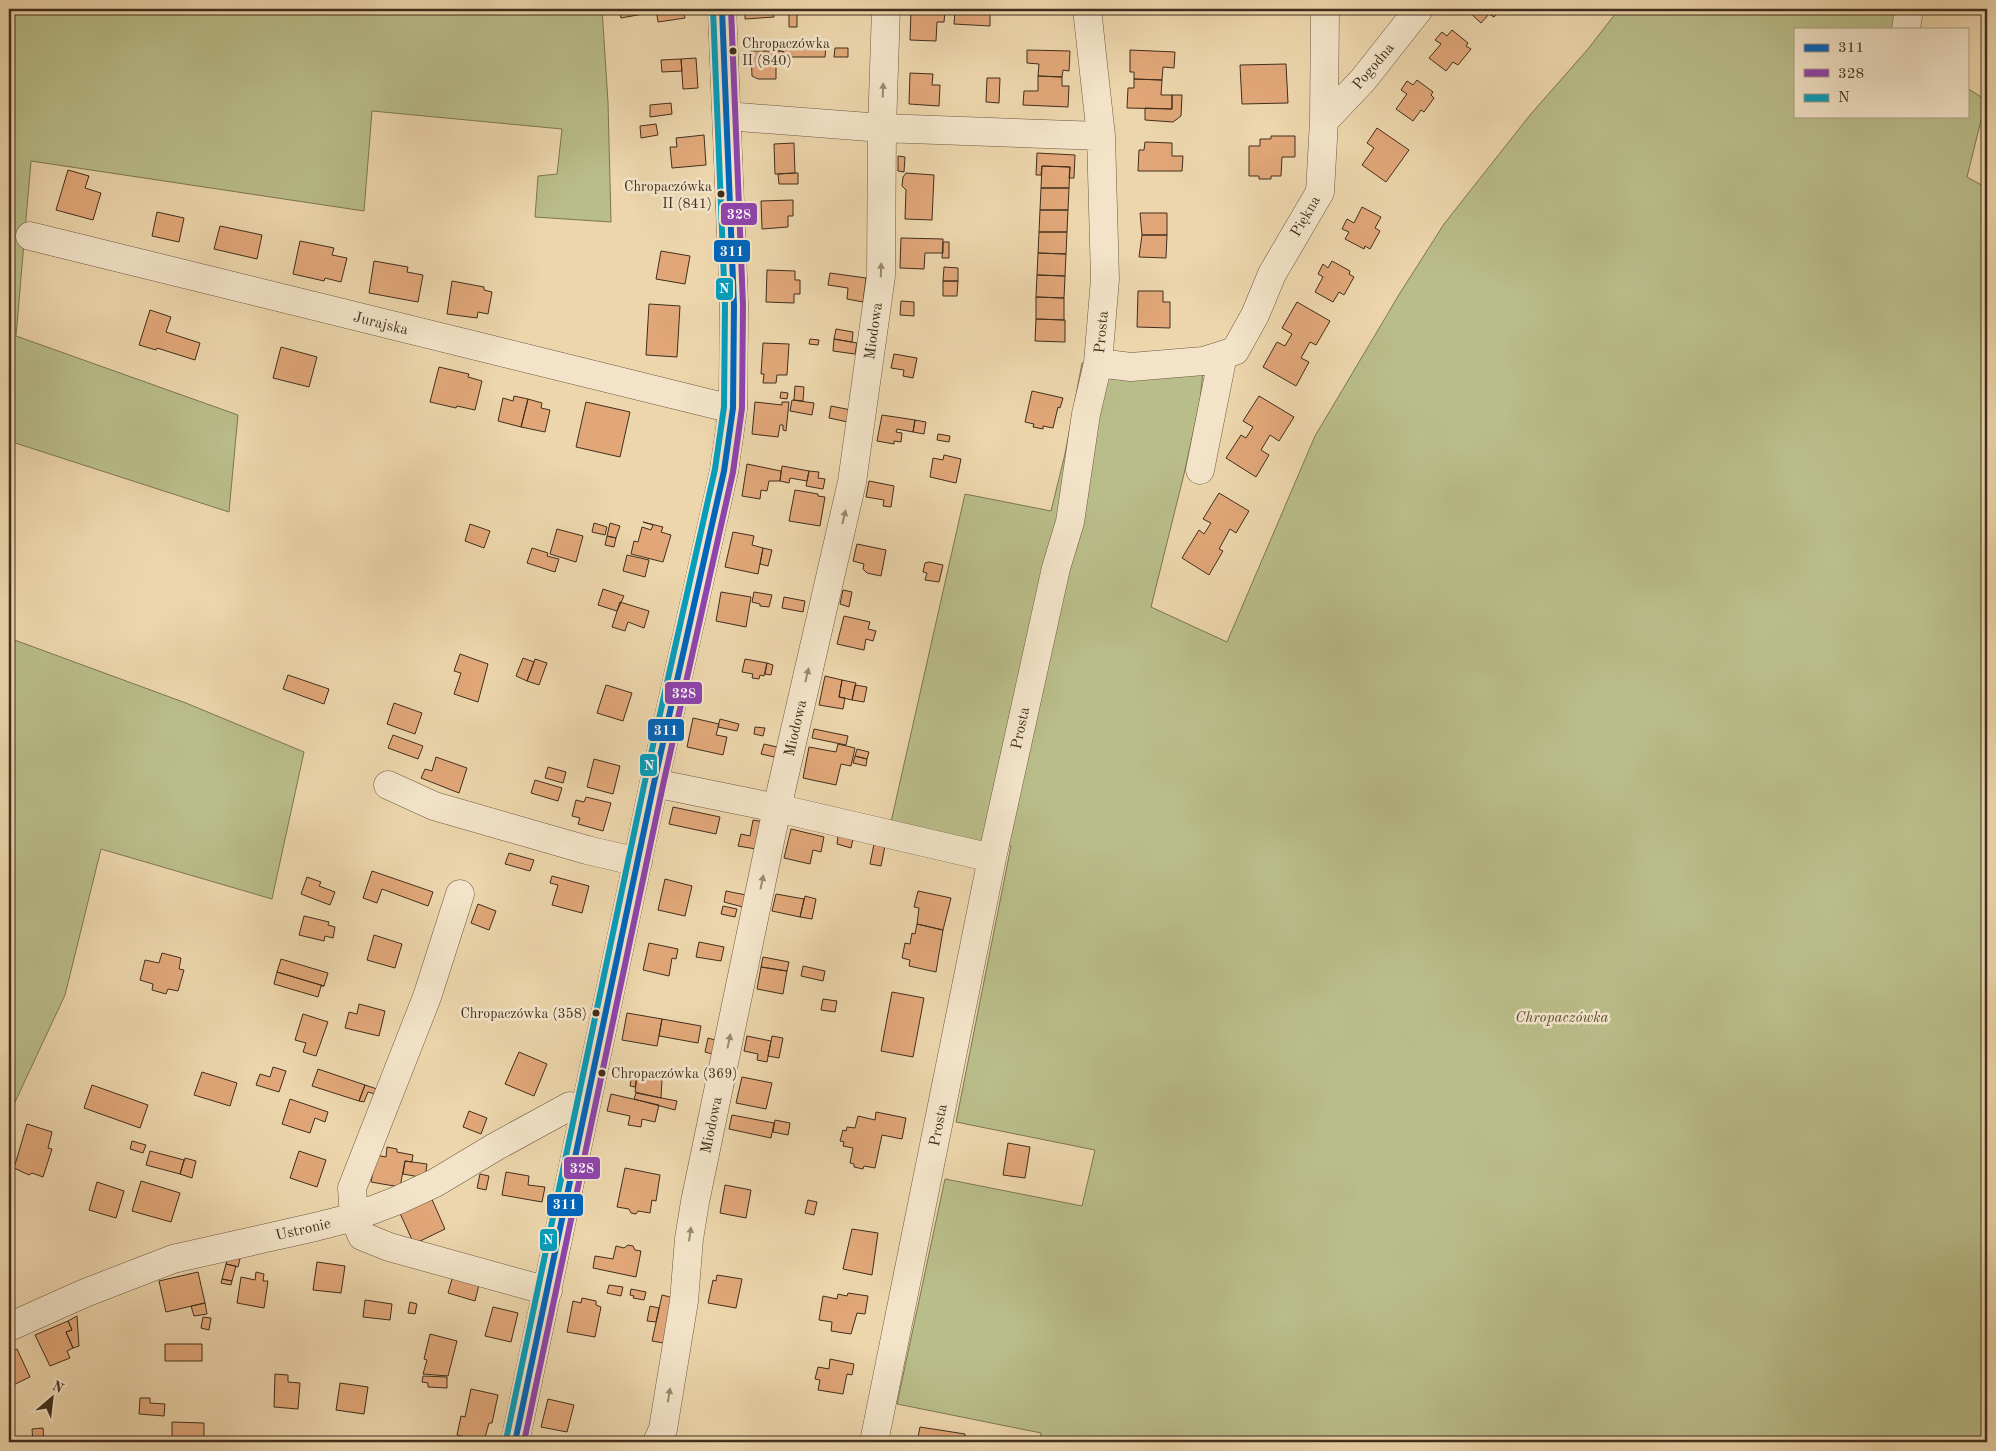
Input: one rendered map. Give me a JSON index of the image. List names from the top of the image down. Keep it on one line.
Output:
{"streets":{"street":["Pogodna","Piękna","Jurajska","Miodowa","Prosta","Ustronie"]},"crossings":[["Pogodna","Piękna"]],"parks":["Chropaczówka"],"places":["Chropaczówka II (840)","Chropaczówka II (841)","Chropaczówka (358)","Chropaczówka (369)"],"lines":["transit line 311","transit line 328","transit line N"],"legend":["311","328","N"],"north":"top right"}
